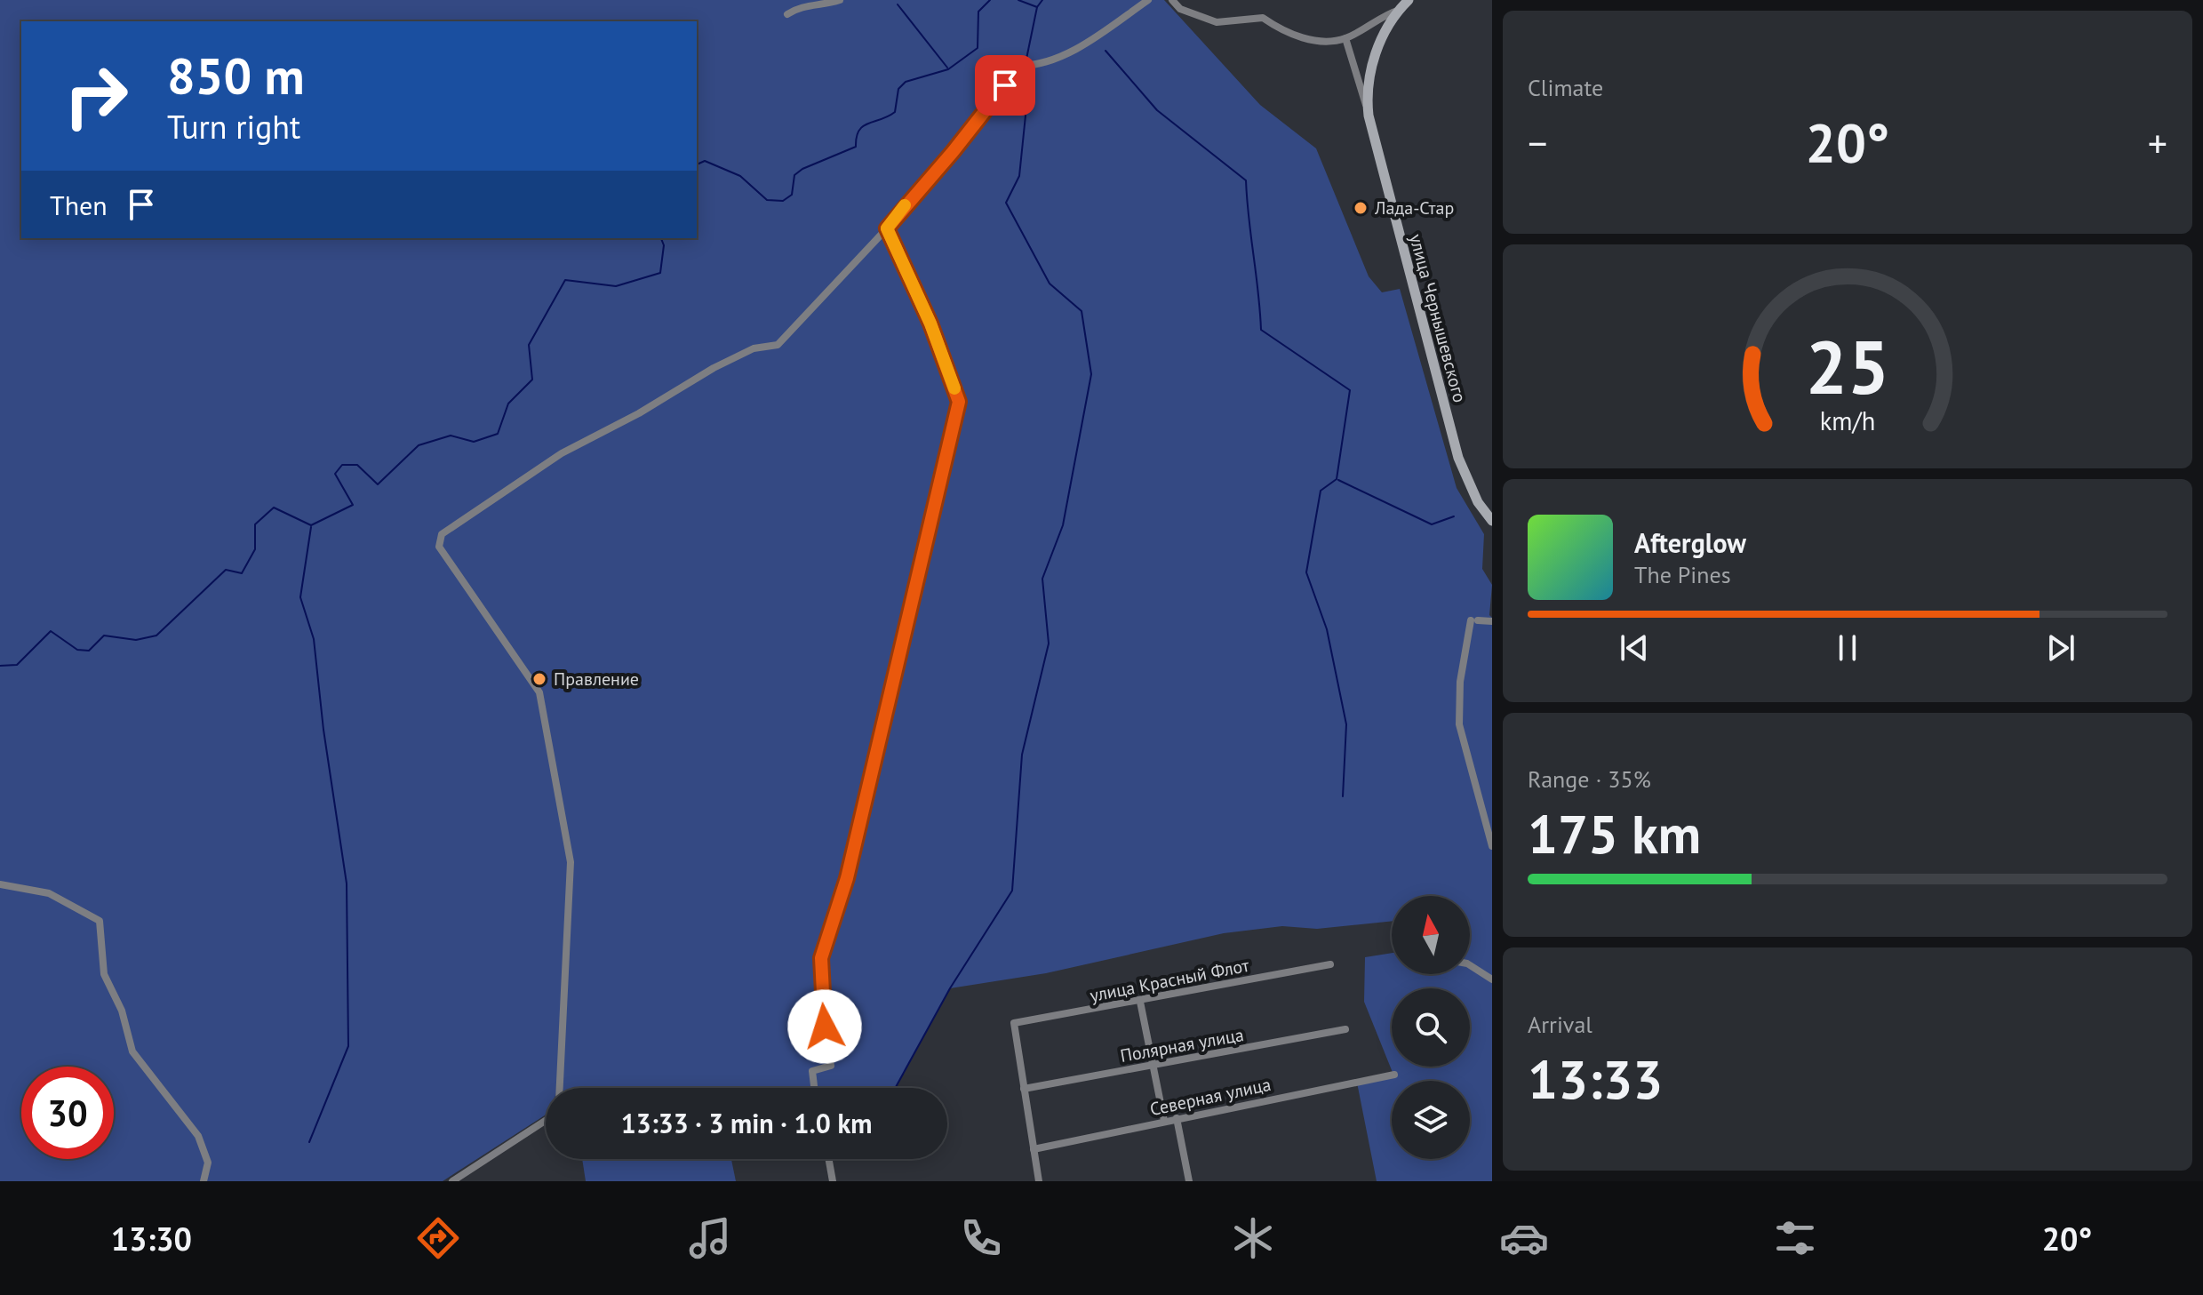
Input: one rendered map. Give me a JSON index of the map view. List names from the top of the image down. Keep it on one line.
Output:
{"streets":{"street":["улица Чернышевского","улица Красный Флот","Полярная улица","Северная улица"]},"crossings":[["улица Красный Флот","Полярная улица"]],"places":["Лада-Стар","Правление"],"north":"top","page":{"tile":["Climate",["Range · 35%","175 km"],["Arrival","13:33"]],"turn":["850 m","Turn right"],"heat":["−","20°","+"],"then":"Then","song":["Afterglow","The Pines"],"limit":"30","trip":"13:33 · 3 min · 1.0 km","tabs":["13:30","20°"],"gauge":["25","km/h"]}}
